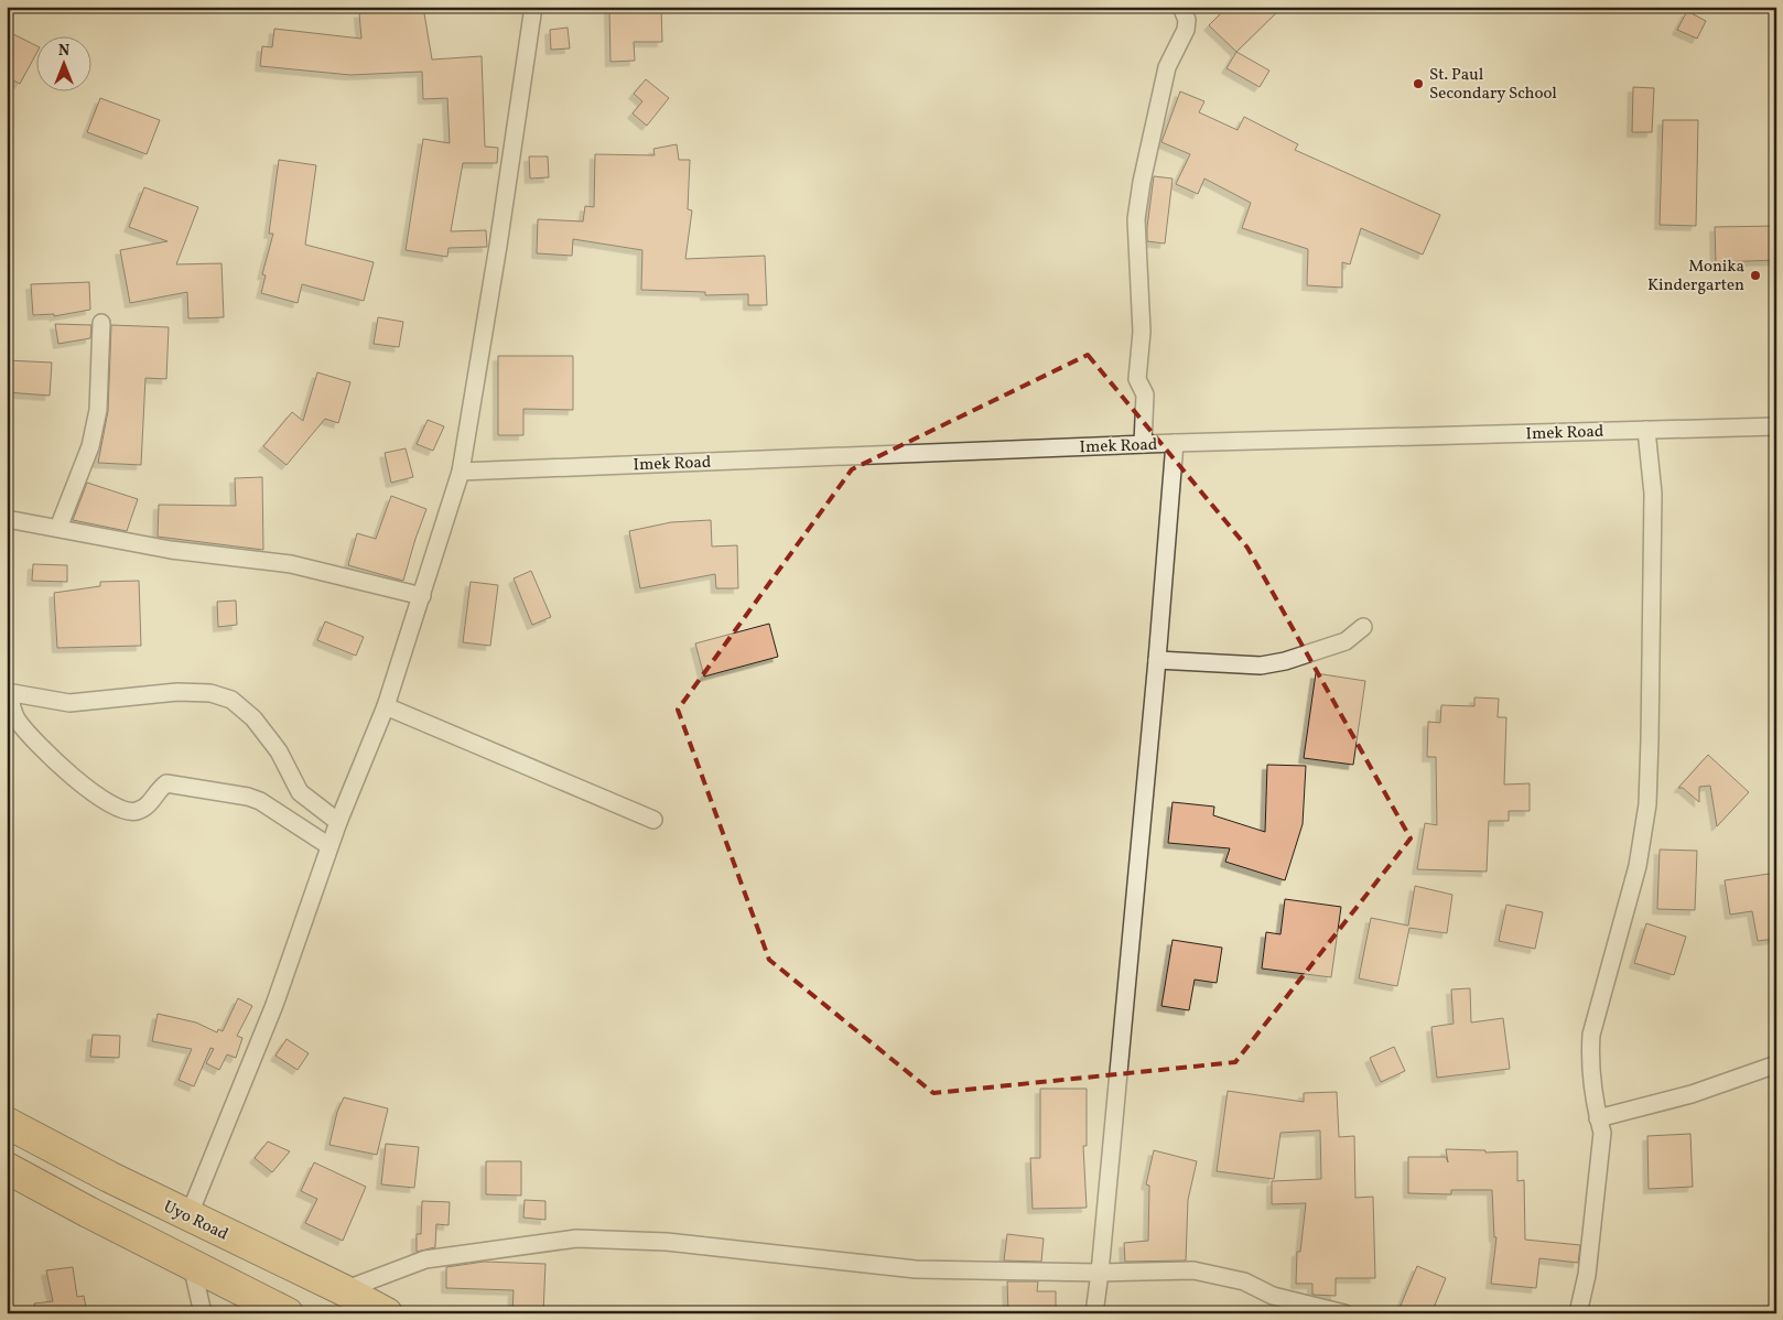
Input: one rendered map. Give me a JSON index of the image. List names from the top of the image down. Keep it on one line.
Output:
{"streets":{"highway":["Uyo Road"],"street":["Imek Road"]},"places":["St. Paul Secondary School","Monika Kindergarten"],"north":"top"}
